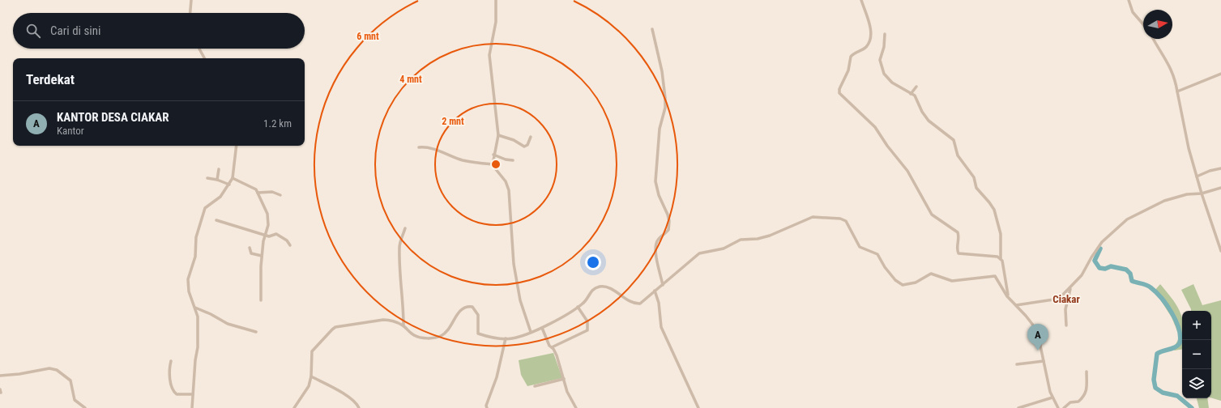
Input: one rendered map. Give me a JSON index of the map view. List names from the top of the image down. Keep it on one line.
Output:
{"districts":["Ciakar"],"north":"right","page":{"search":"Cari di sini","heading":"Terdekat","list":[{"mark":"A","name":"KANTOR DESA CIAKAR","note":"Kantor","value":"1.2 km"}],"map_buttons":["+","−"],"pins":"A"},"rings":["6 mnt","4 mnt","2 mnt"]}
